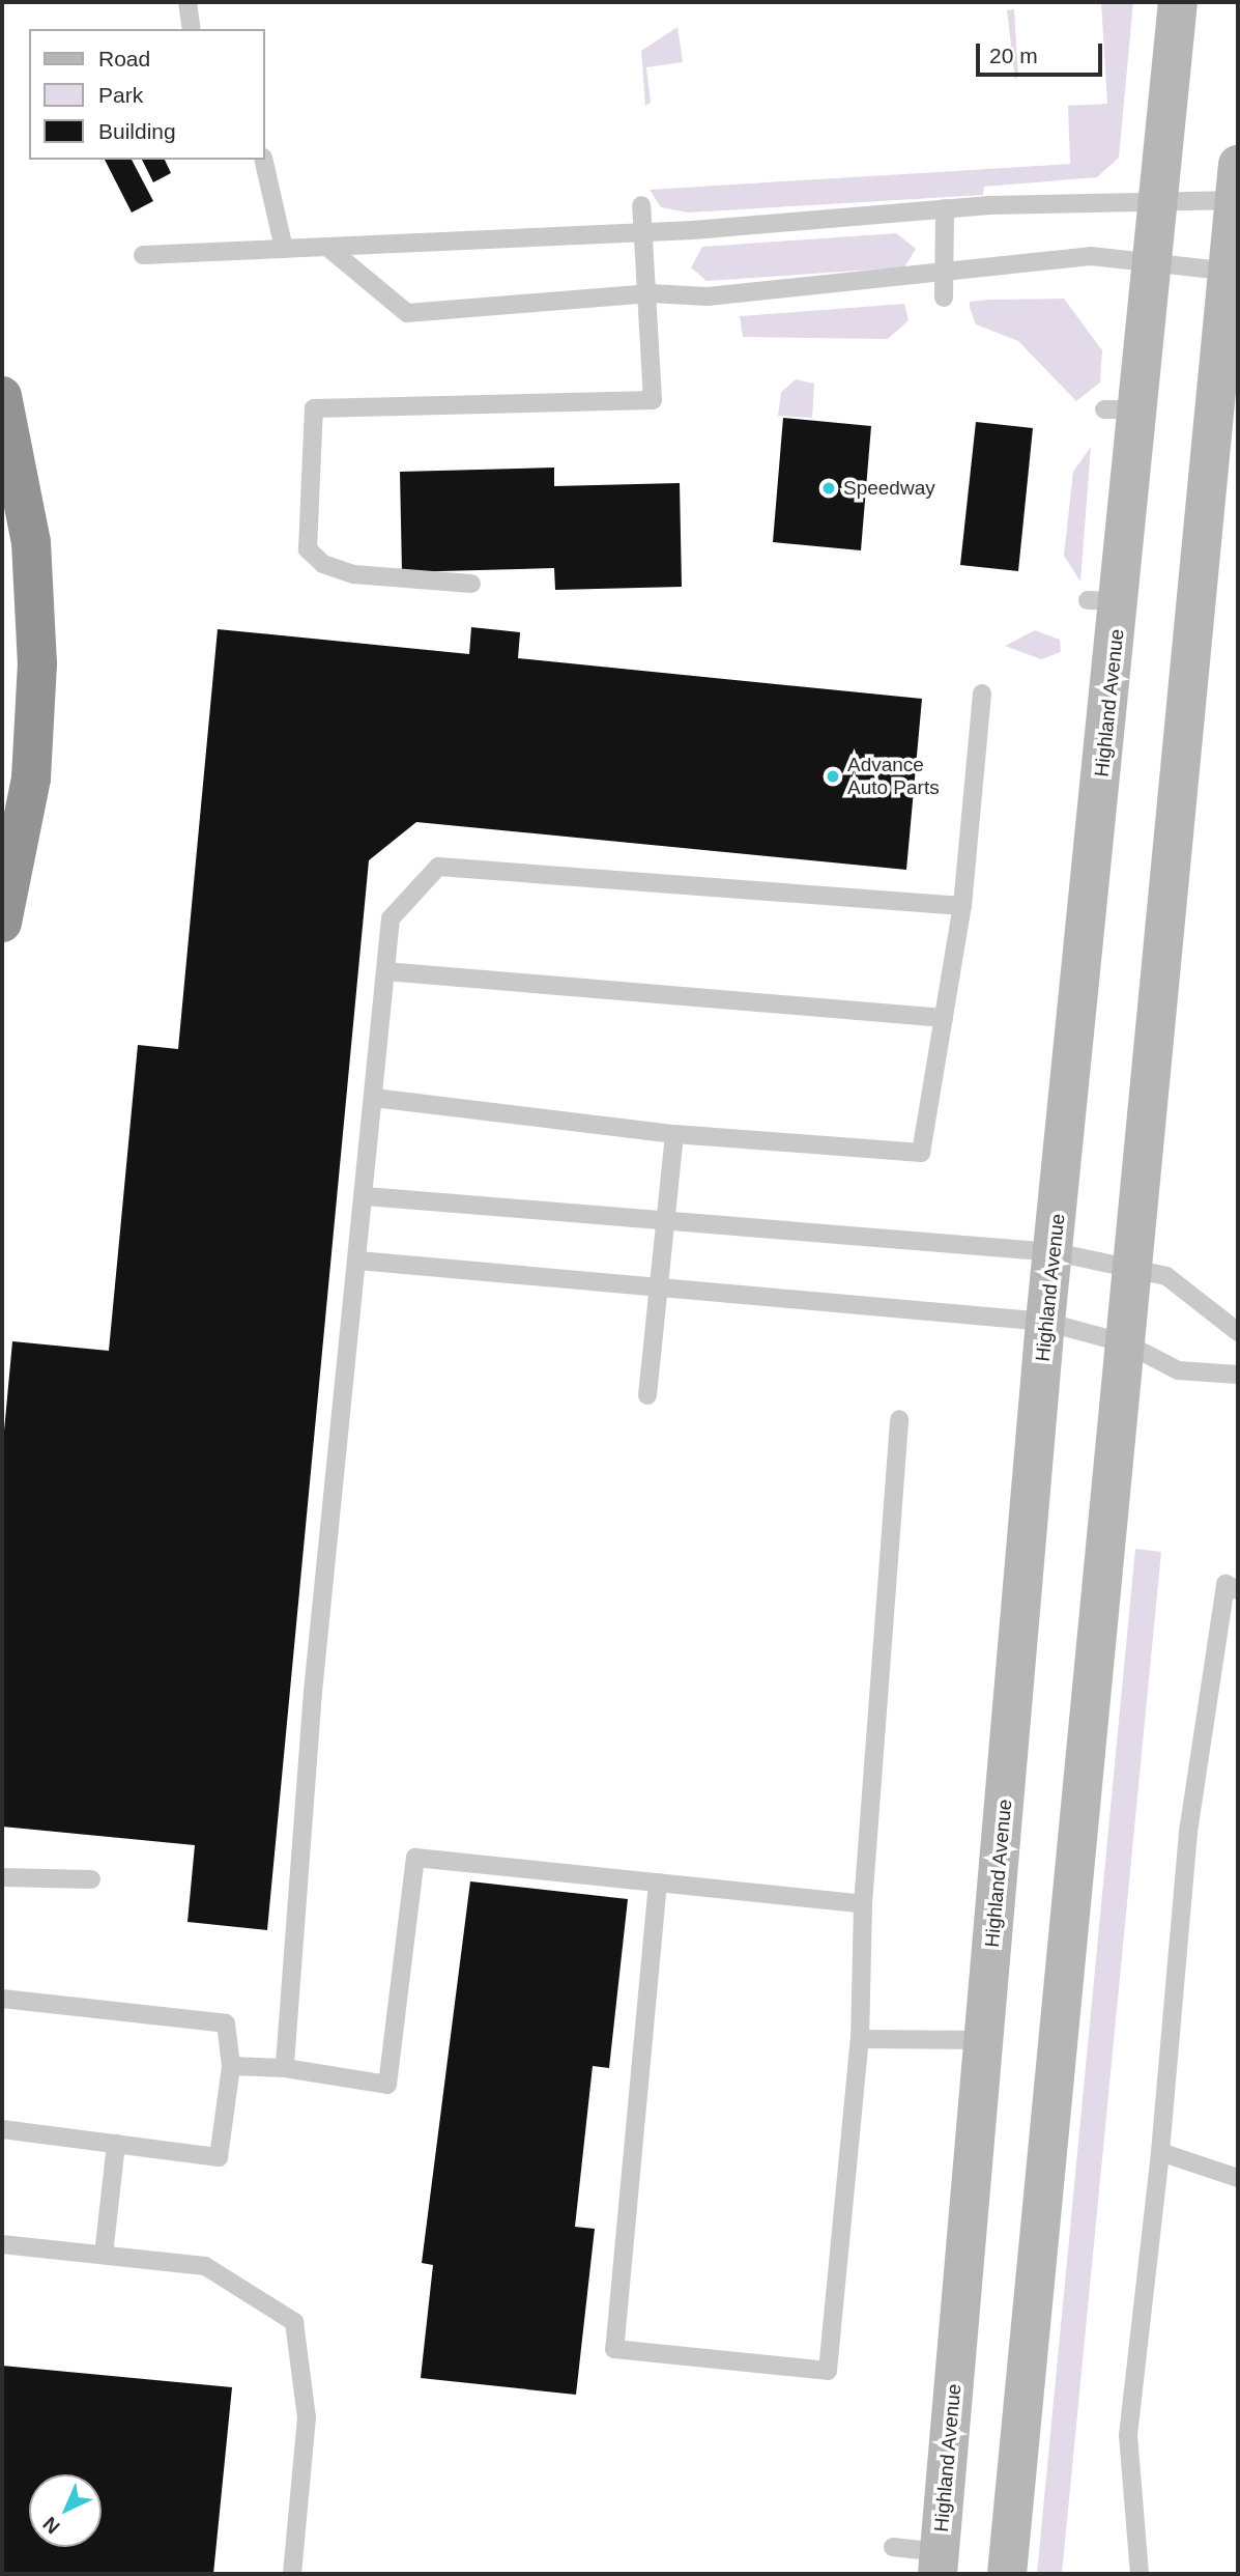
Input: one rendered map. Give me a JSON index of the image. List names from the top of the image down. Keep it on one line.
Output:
{"streets":{"main road":["Highland Avenue"]},"places":["Speedway","Advance Auto Parts"],"legend":["Road","Park","Building"],"scale_bar":"20 m","north":"bottom left"}
